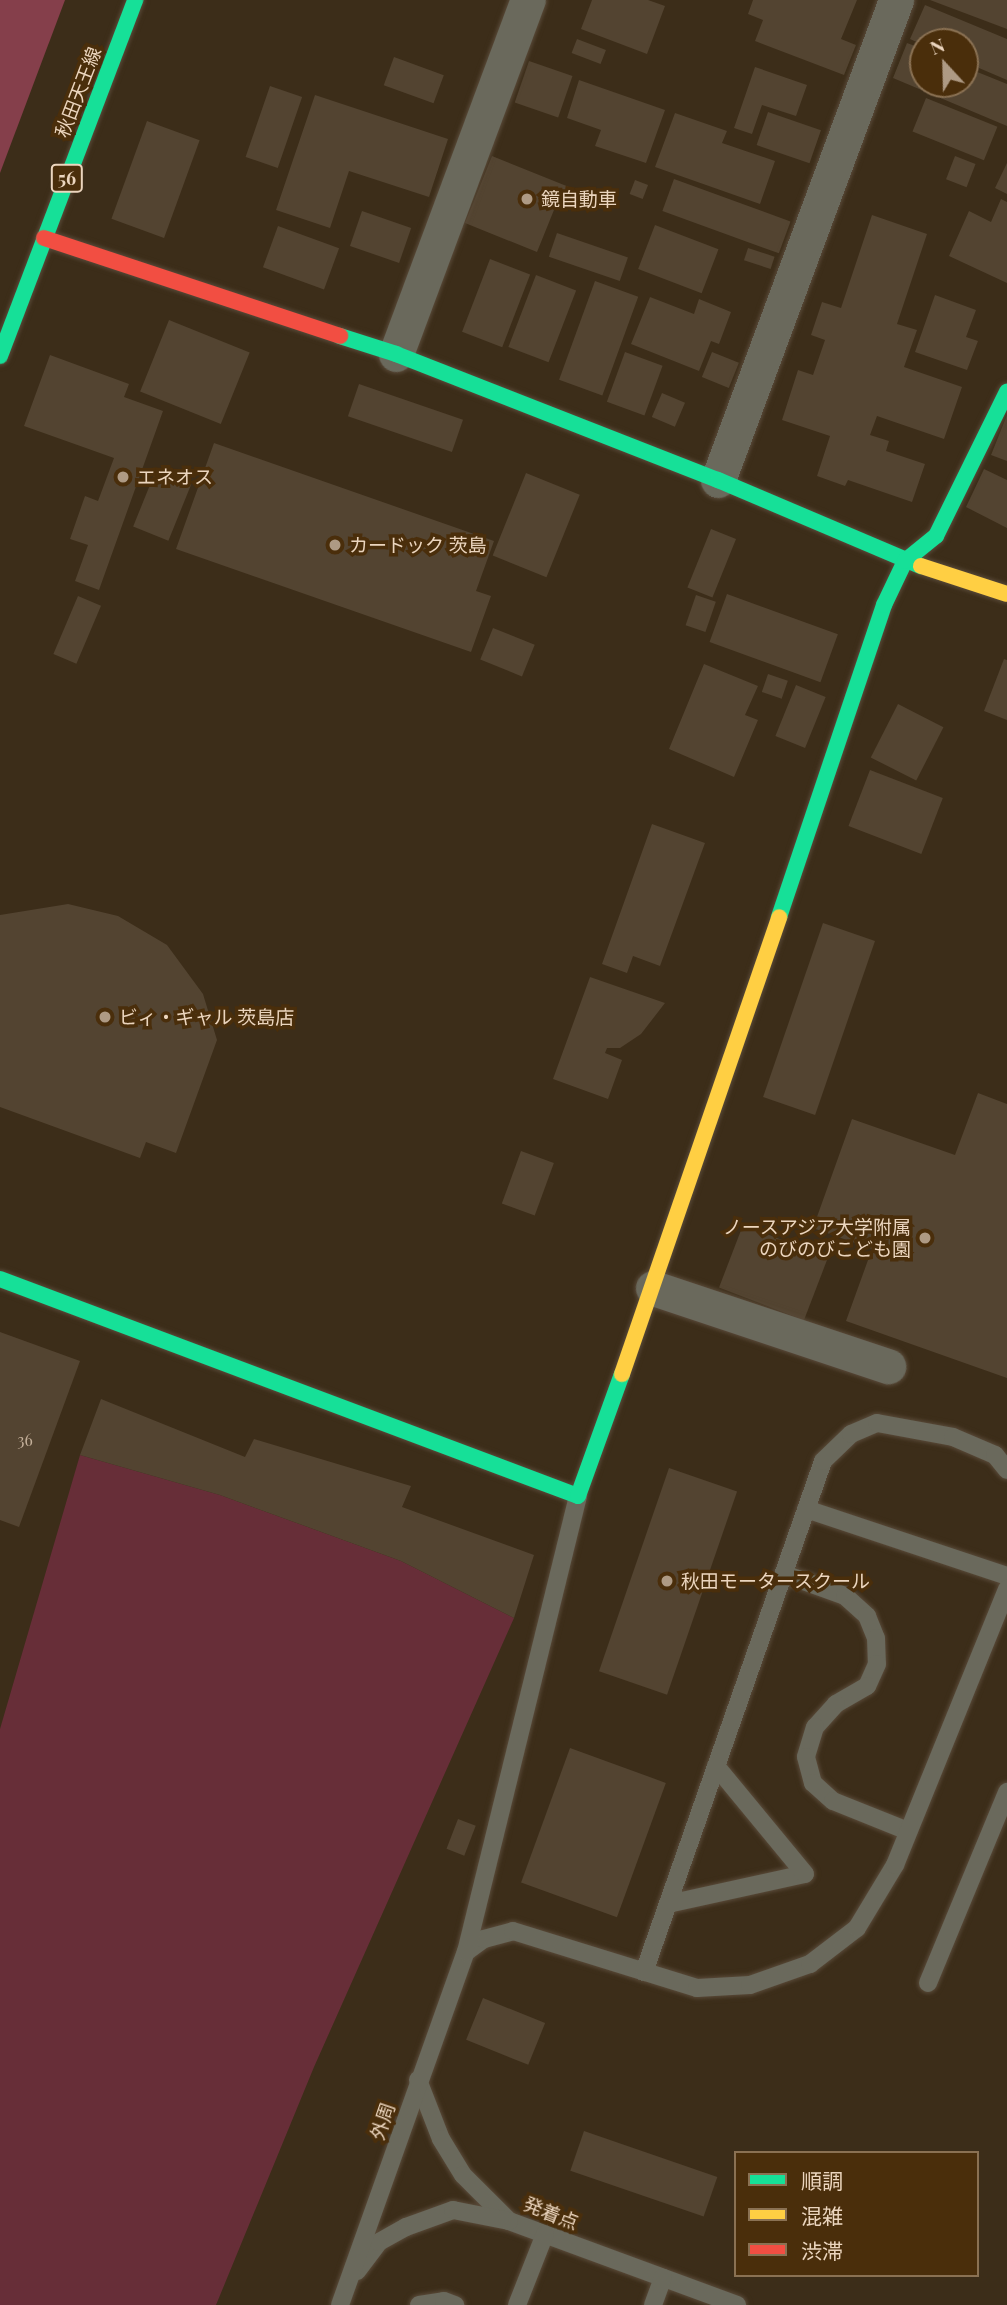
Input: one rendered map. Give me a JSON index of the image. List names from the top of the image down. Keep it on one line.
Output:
{"streets":{"street":["秋田天王線","56"],"lane":["外周","発着点"]},"crossings":[["外周","発着点"]],"places":["鏡自動車","エネオス","カードック 茨島","ビィ・ギャル 茨島店","ノースアジア大学附属 のびのびこども園","秋田モータースクール"],"house_numbers":["36"],"legend":["順調","混雑","渋滞"],"north":"top"}
